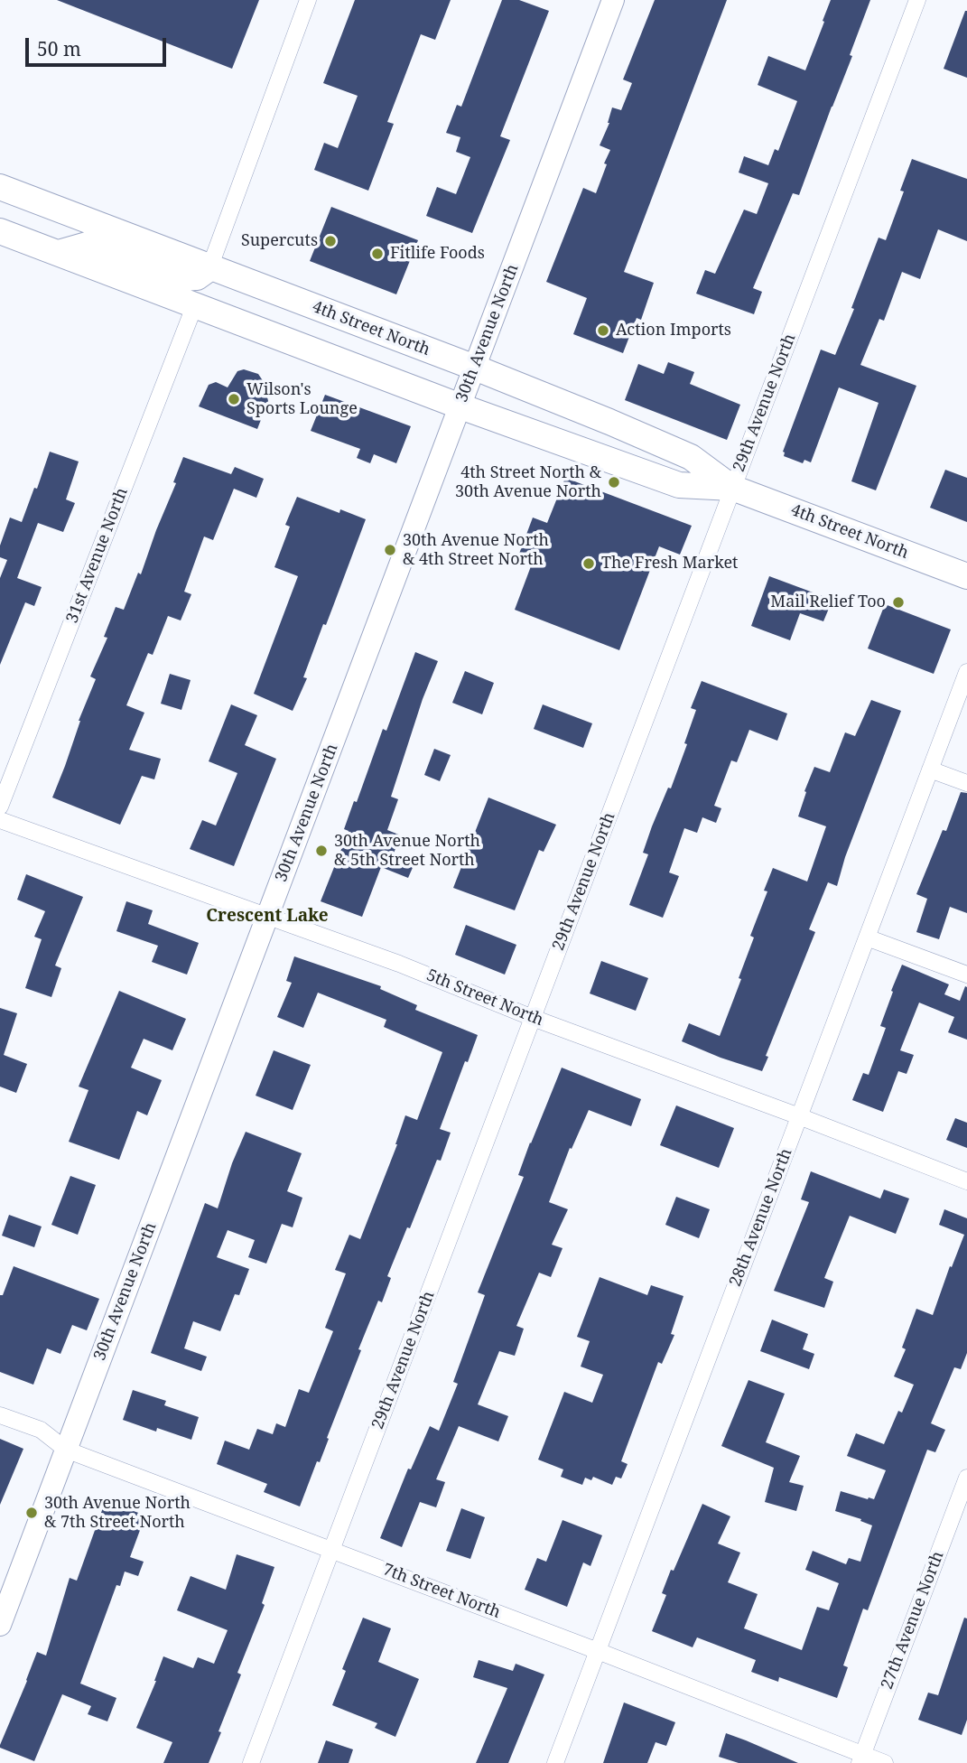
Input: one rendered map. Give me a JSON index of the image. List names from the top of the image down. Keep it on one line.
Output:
{"streets":{"main road":["4th Street North"],"street":["30th Avenue North","29th Avenue North","31st Avenue North","5th Street North","28th Avenue North","7th Street North","27th Avenue North"]},"crossings":[["4th Street North","30th Avenue North"],["4th Street North","29th Avenue North"],["4th Street North","31st Avenue North"],["30th Avenue North","5th Street North"],["30th Avenue North","7th Street North"],["29th Avenue North","5th Street North"],["29th Avenue North","7th Street North"],["5th Street North","28th Avenue North"],["28th Avenue North","7th Street North"],["7th Street North","27th Avenue North"]],"districts":["Crescent Lake"],"places":["Supercuts","Fitlife Foods","Action Imports","Wilson's Sports Lounge","4th Street North & 30th Avenue North","30th Avenue North & 4th Street North","The Fresh Market","Mail Relief Too","30th Avenue North & 5th Street North","30th Avenue North & 7th Street North"],"scale_bar":"50 m"}
